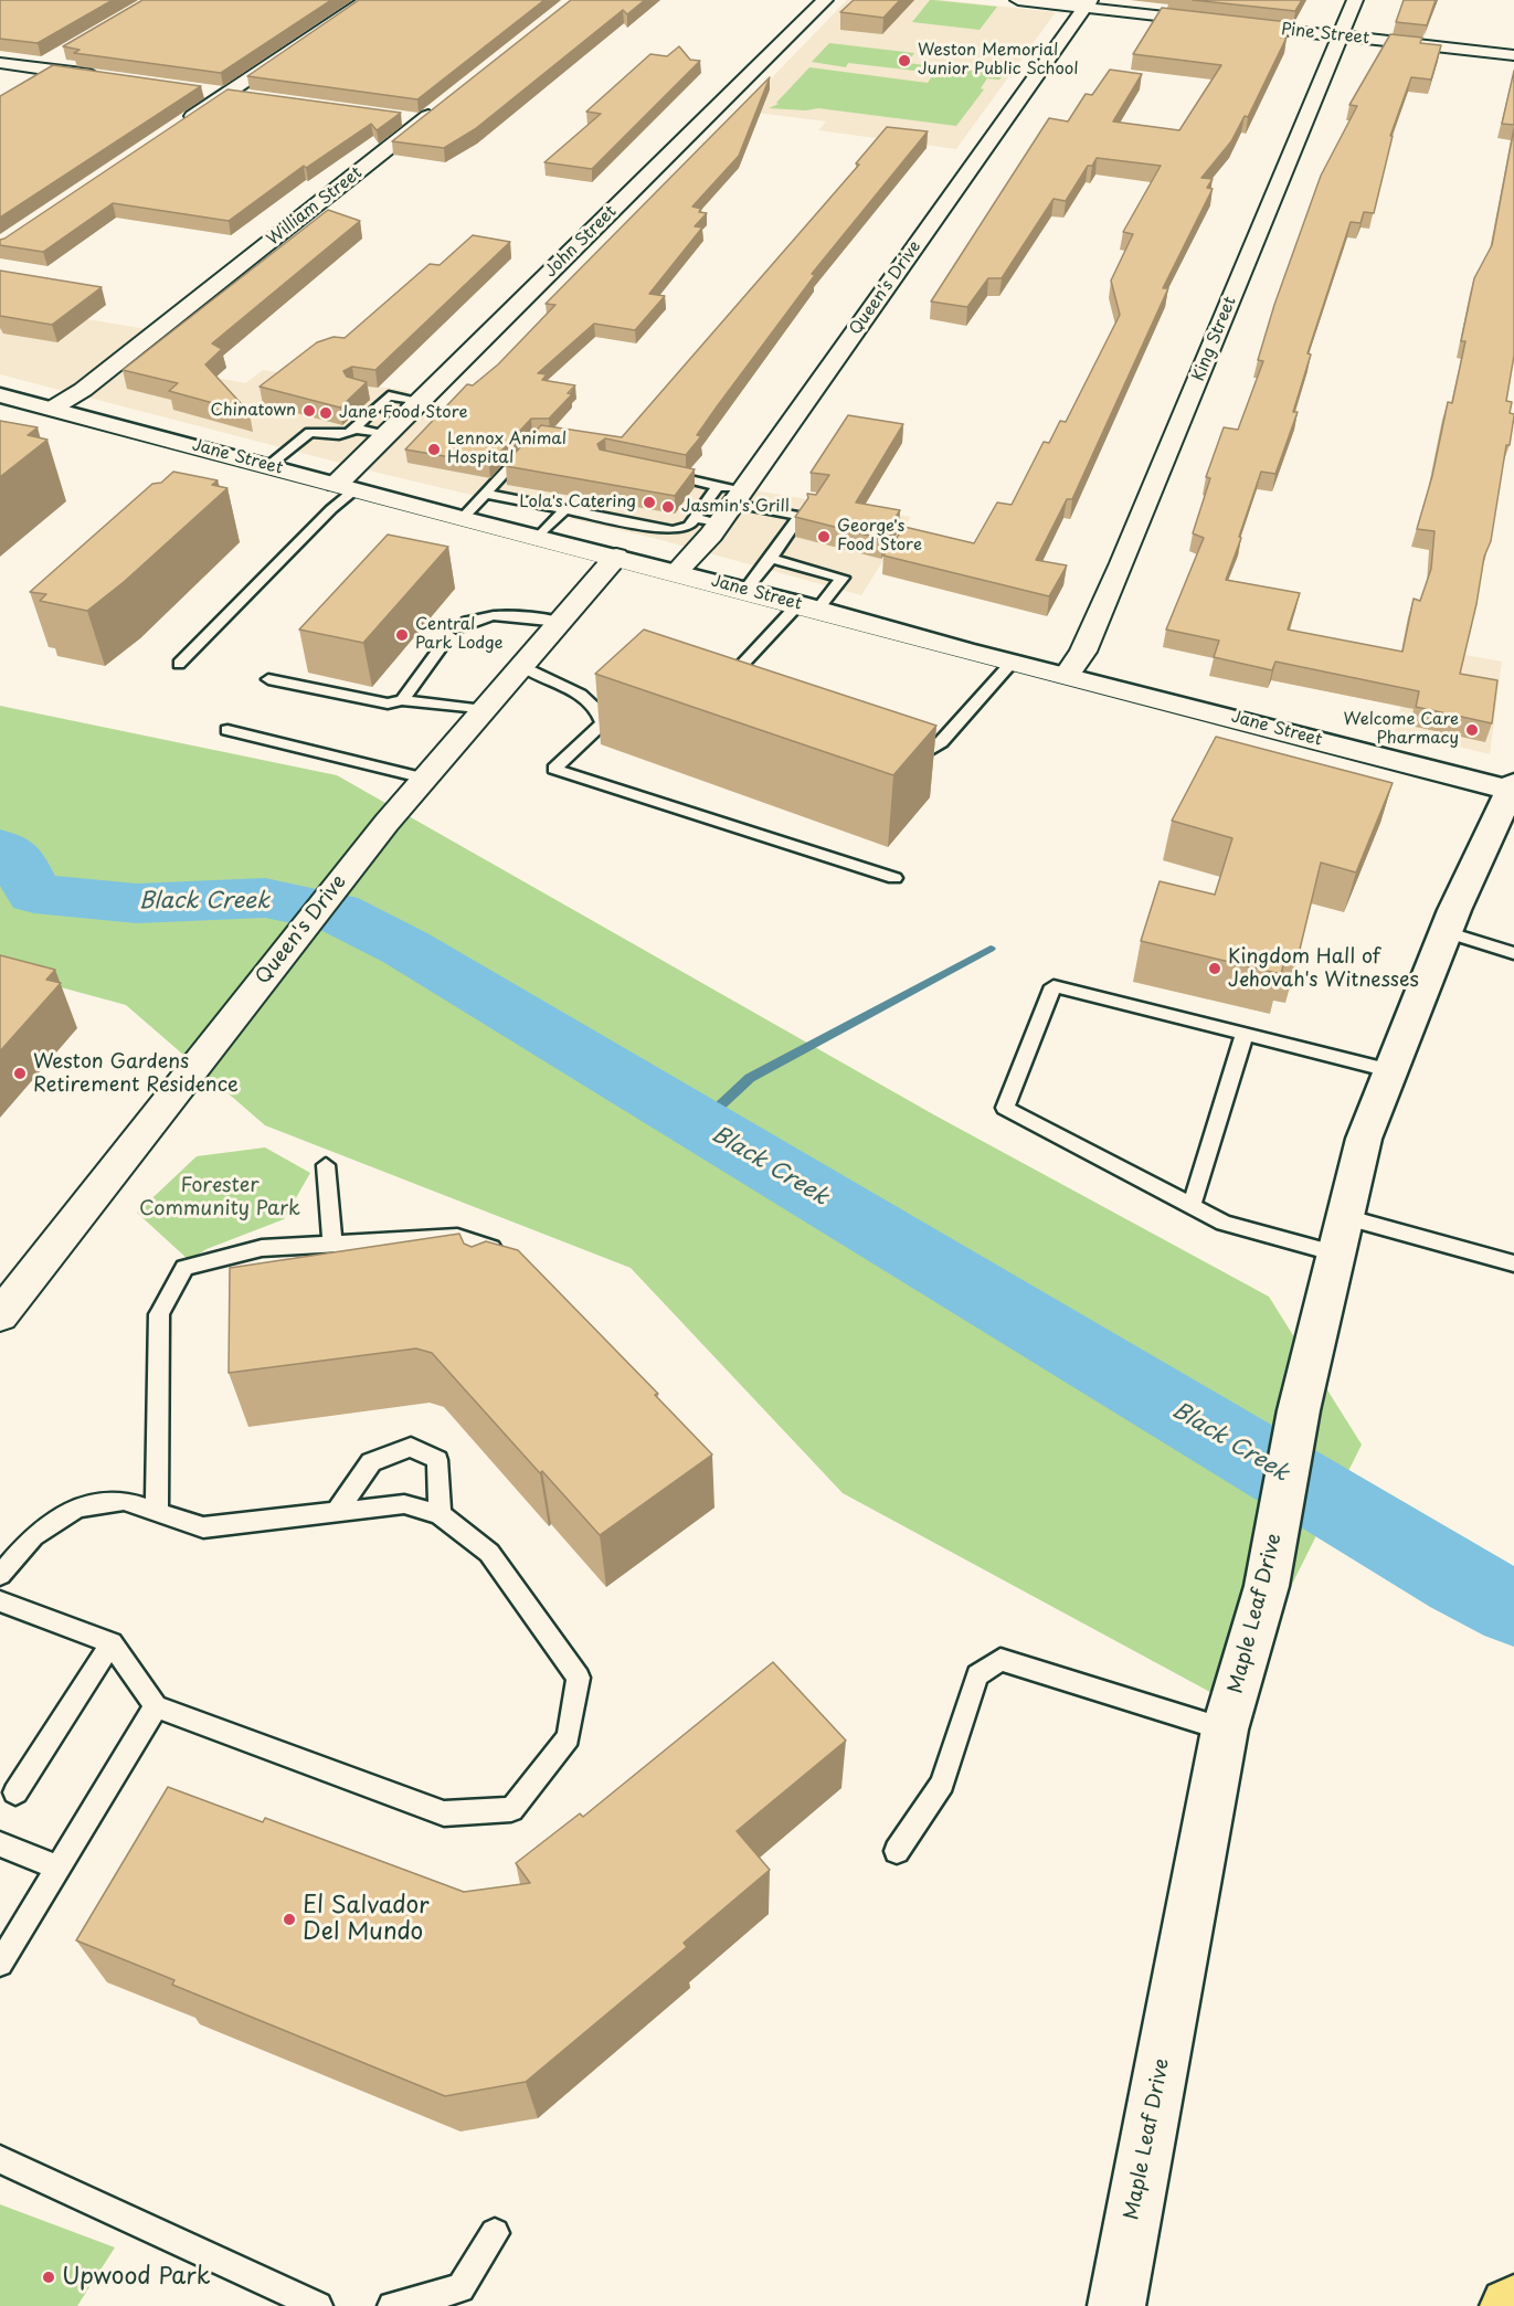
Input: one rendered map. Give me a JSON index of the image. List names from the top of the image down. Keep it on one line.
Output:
{"streets":{"main road":["Jane Street","Maple Leaf Drive"],"street":["Pine Street","William Street","John Street","Queen's Drive","King Street"]},"crossings":[["Pine Street","Queen's Drive"],["Pine Street","King Street"],["William Street","Jane Street"],["John Street","Jane Street"],["Queen's Drive","Jane Street"],["King Street","Jane Street"],["Jane Street","Maple Leaf Drive"]],"water":["Black Creek"],"parks":["Forester Community Park"],"places":["Weston Memorial Junior Public School","Chinatown","Jane Food Store","Lennox Animal Hospital","Lola's Catering","Jasmin's Grill","George's Food Store","Central Park Lodge","Welcome Care Pharmacy","Kingdom Hall of Jehovah's Witnesses","Weston Gardens Retirement Residence","El Salvador Del Mundo","Upwood Park"]}
